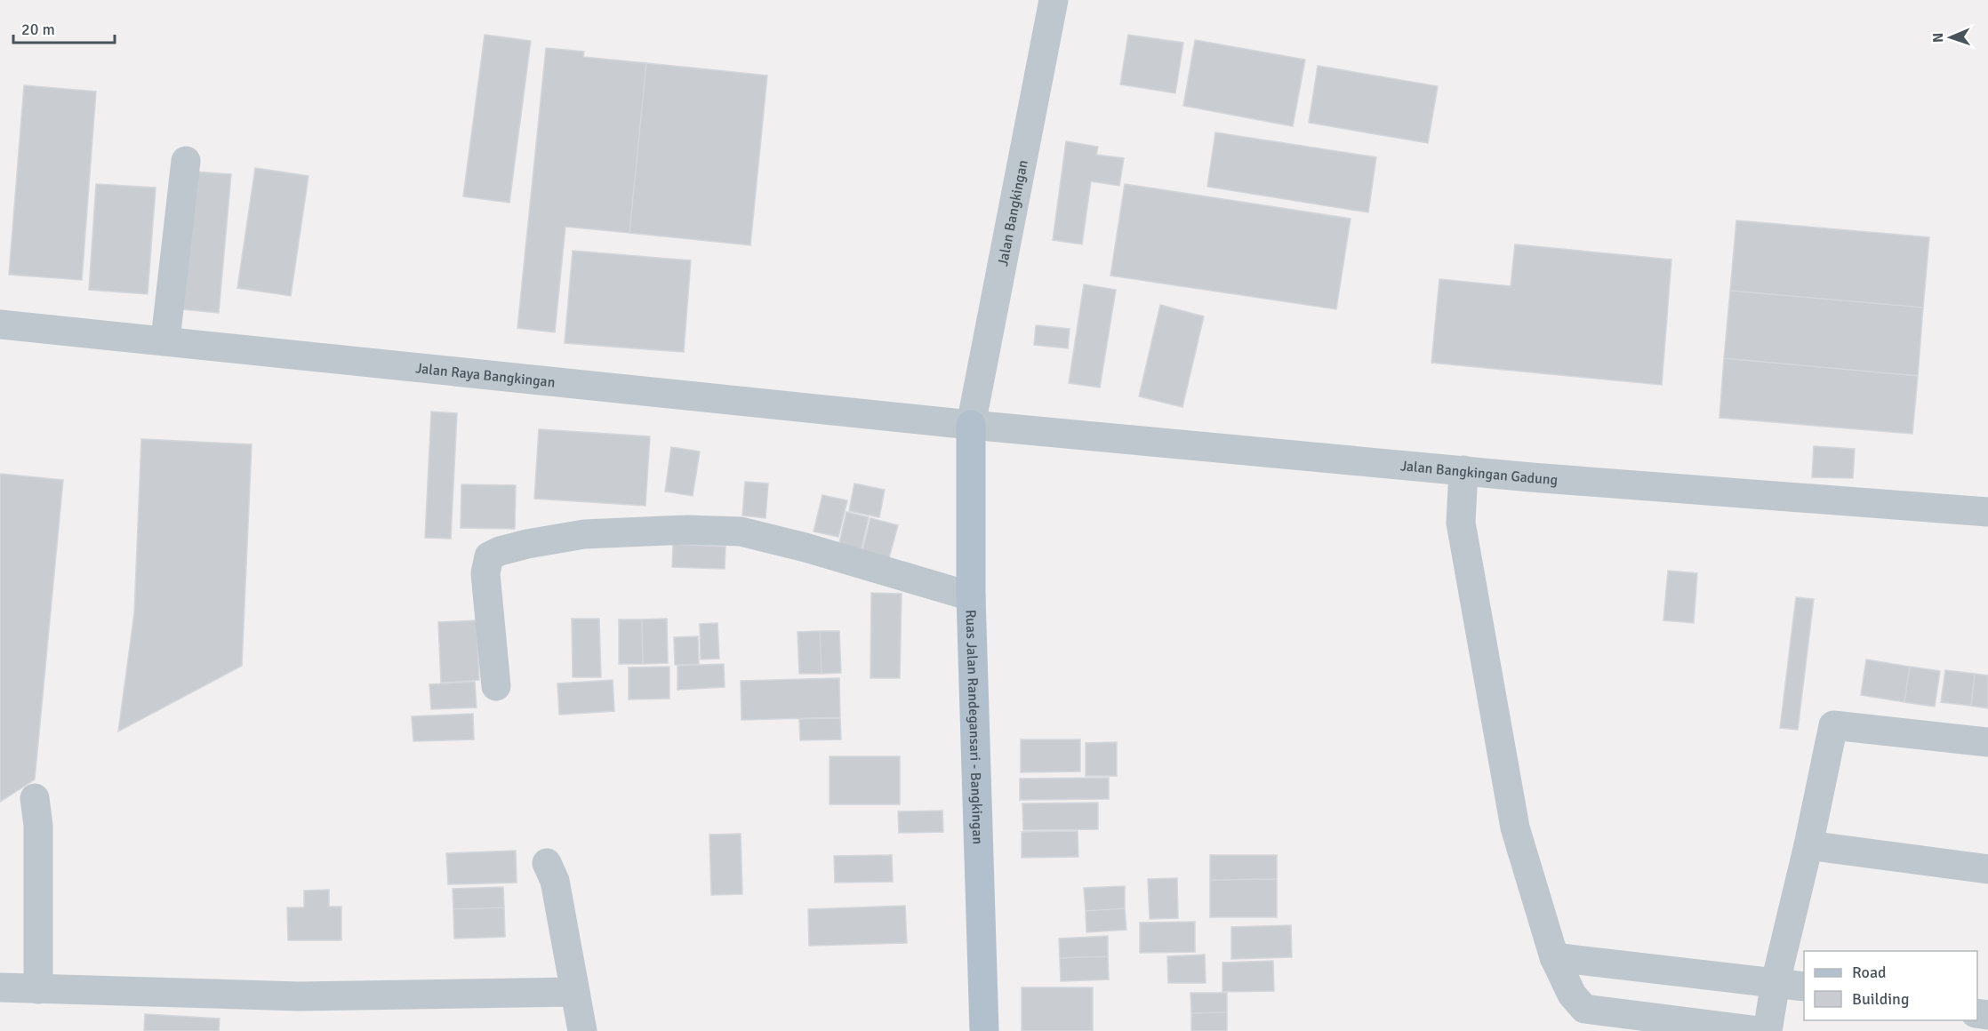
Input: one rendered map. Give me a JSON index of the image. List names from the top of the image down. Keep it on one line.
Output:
{"streets":{"main road":["Ruas Jalan Randegansari - Bangkingan"],"street":["Jalan Bangkingan","Jalan Raya Bangkingan","Jalan Bangkingan Gadung"]},"crossings":[["Jalan Bangkingan","Jalan Raya Bangkingan"],["Jalan Bangkingan","Jalan Bangkingan Gadung"],["Jalan Bangkingan","Ruas Jalan Randegansari - Bangkingan"],["Jalan Raya Bangkingan","Jalan Bangkingan Gadung"],["Jalan Raya Bangkingan","Ruas Jalan Randegansari - Bangkingan"],["Jalan Bangkingan Gadung","Ruas Jalan Randegansari - Bangkingan"]],"legend":["Road","Building"],"scale_bar":"20 m","north":"left"}
